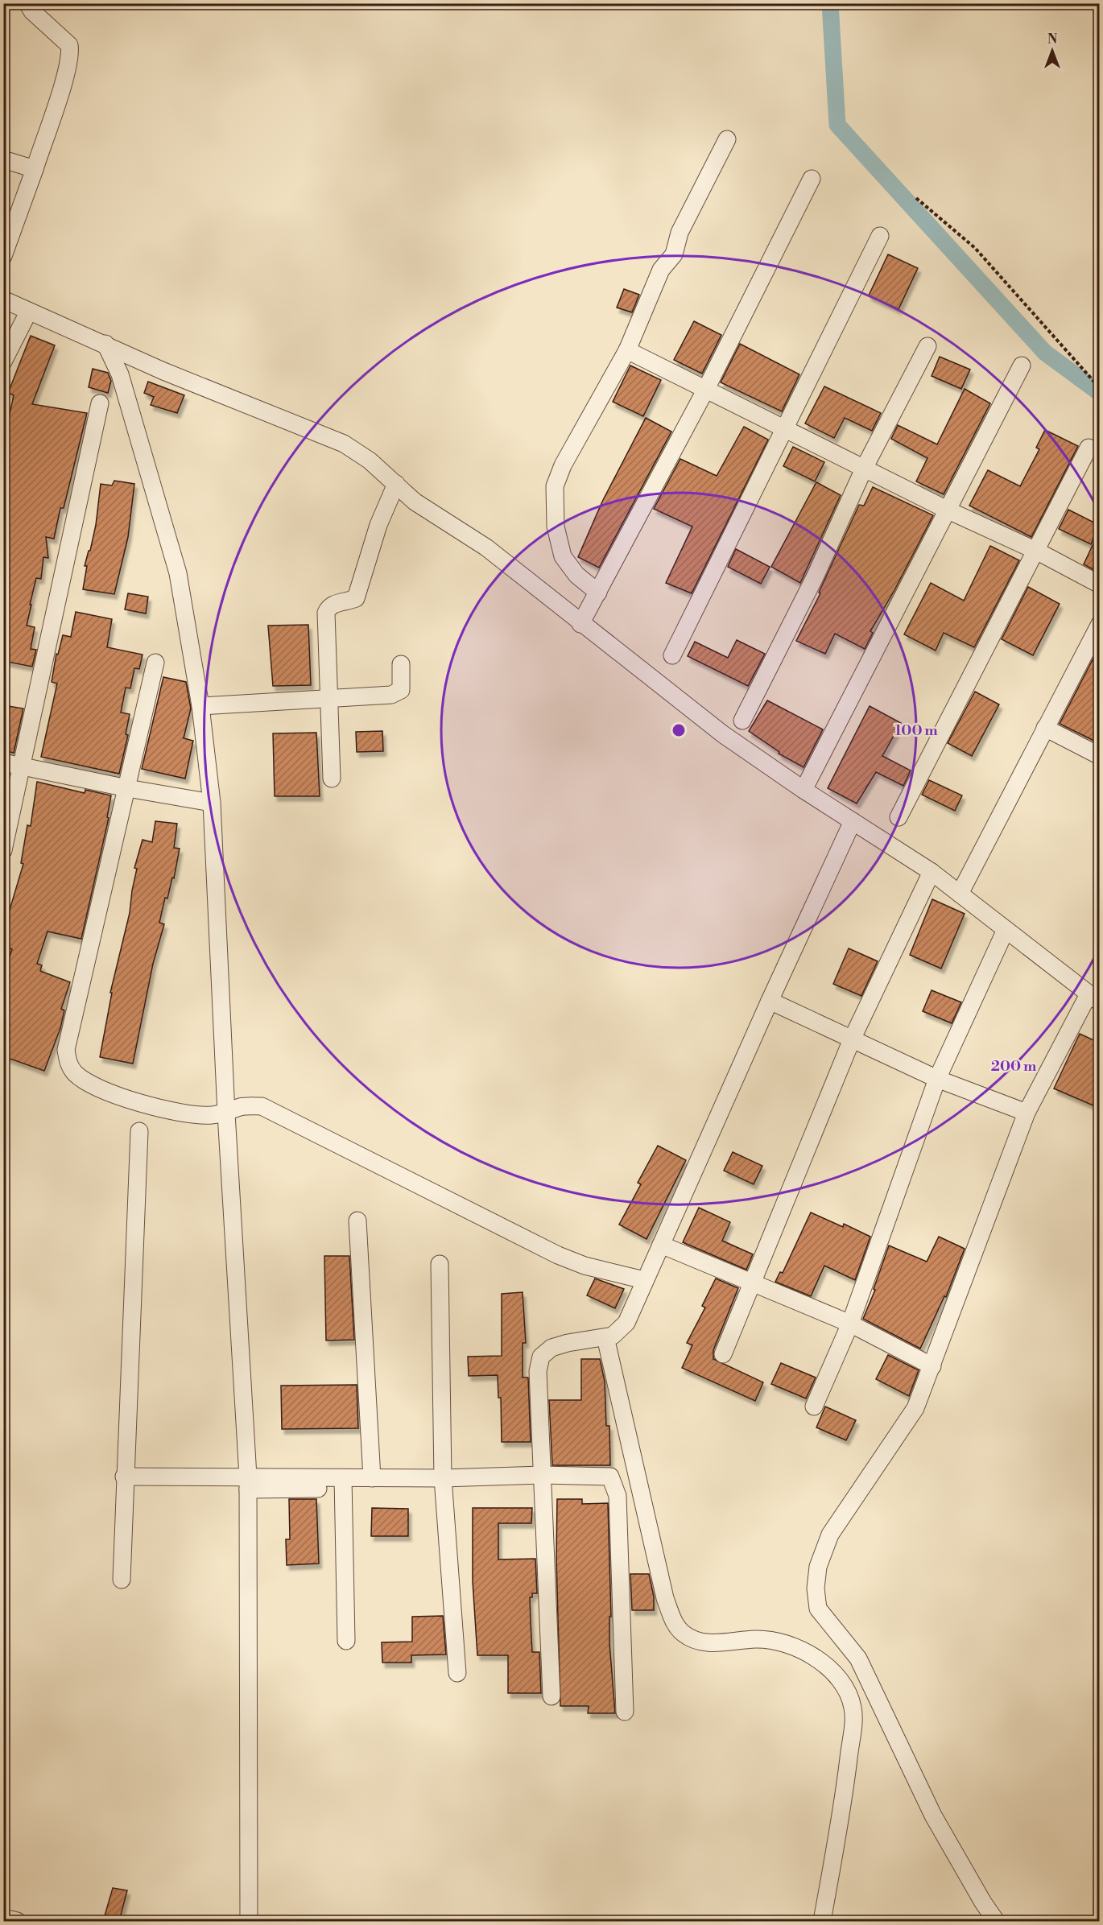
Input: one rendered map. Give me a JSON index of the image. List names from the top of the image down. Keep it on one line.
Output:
{"north":"top","rings":["100 m","200 m"]}
